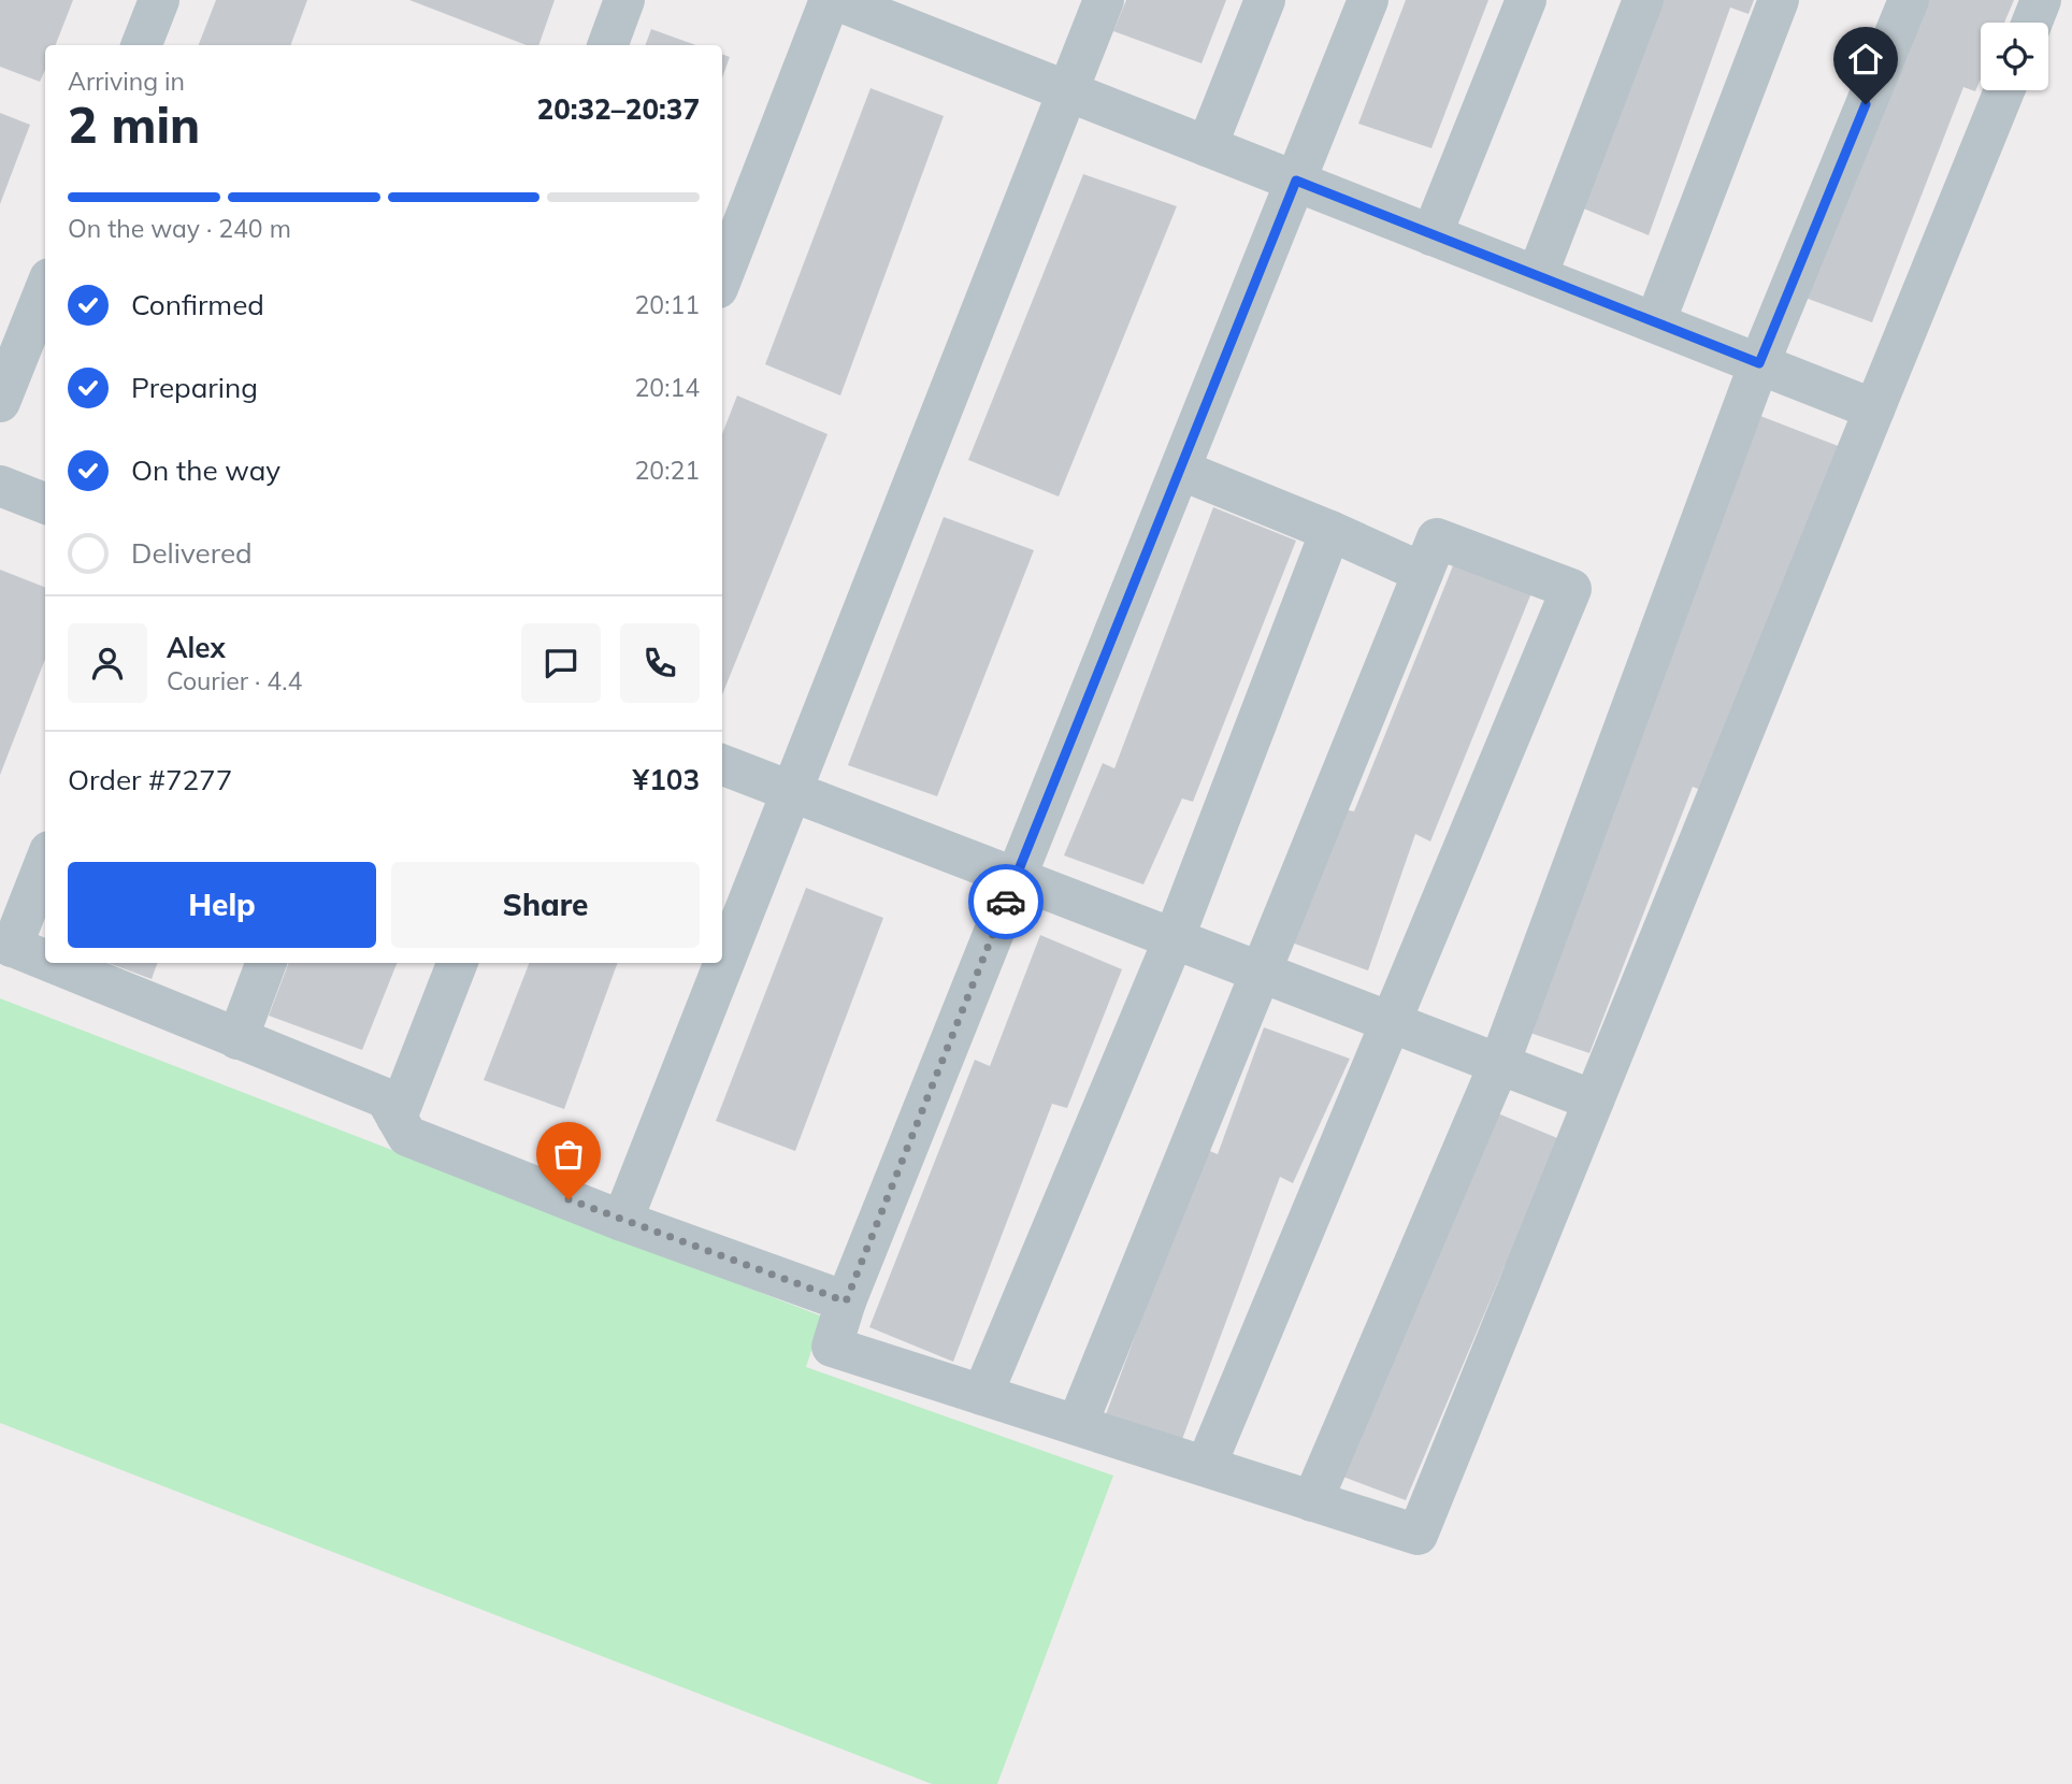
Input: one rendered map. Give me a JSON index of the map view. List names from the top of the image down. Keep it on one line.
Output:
{"page":{"heading":["2 min","Arriving in","20:32–20:37"],"panel":["Alex","Courier · 4.4","Order #7277","¥103"],"bar":"On the way · 240 m","list":[["Confirmed","20:11"],["Preparing","20:14"],["On the way","20:21"],"Delivered"],"buttons":["Help","Share"]}}
